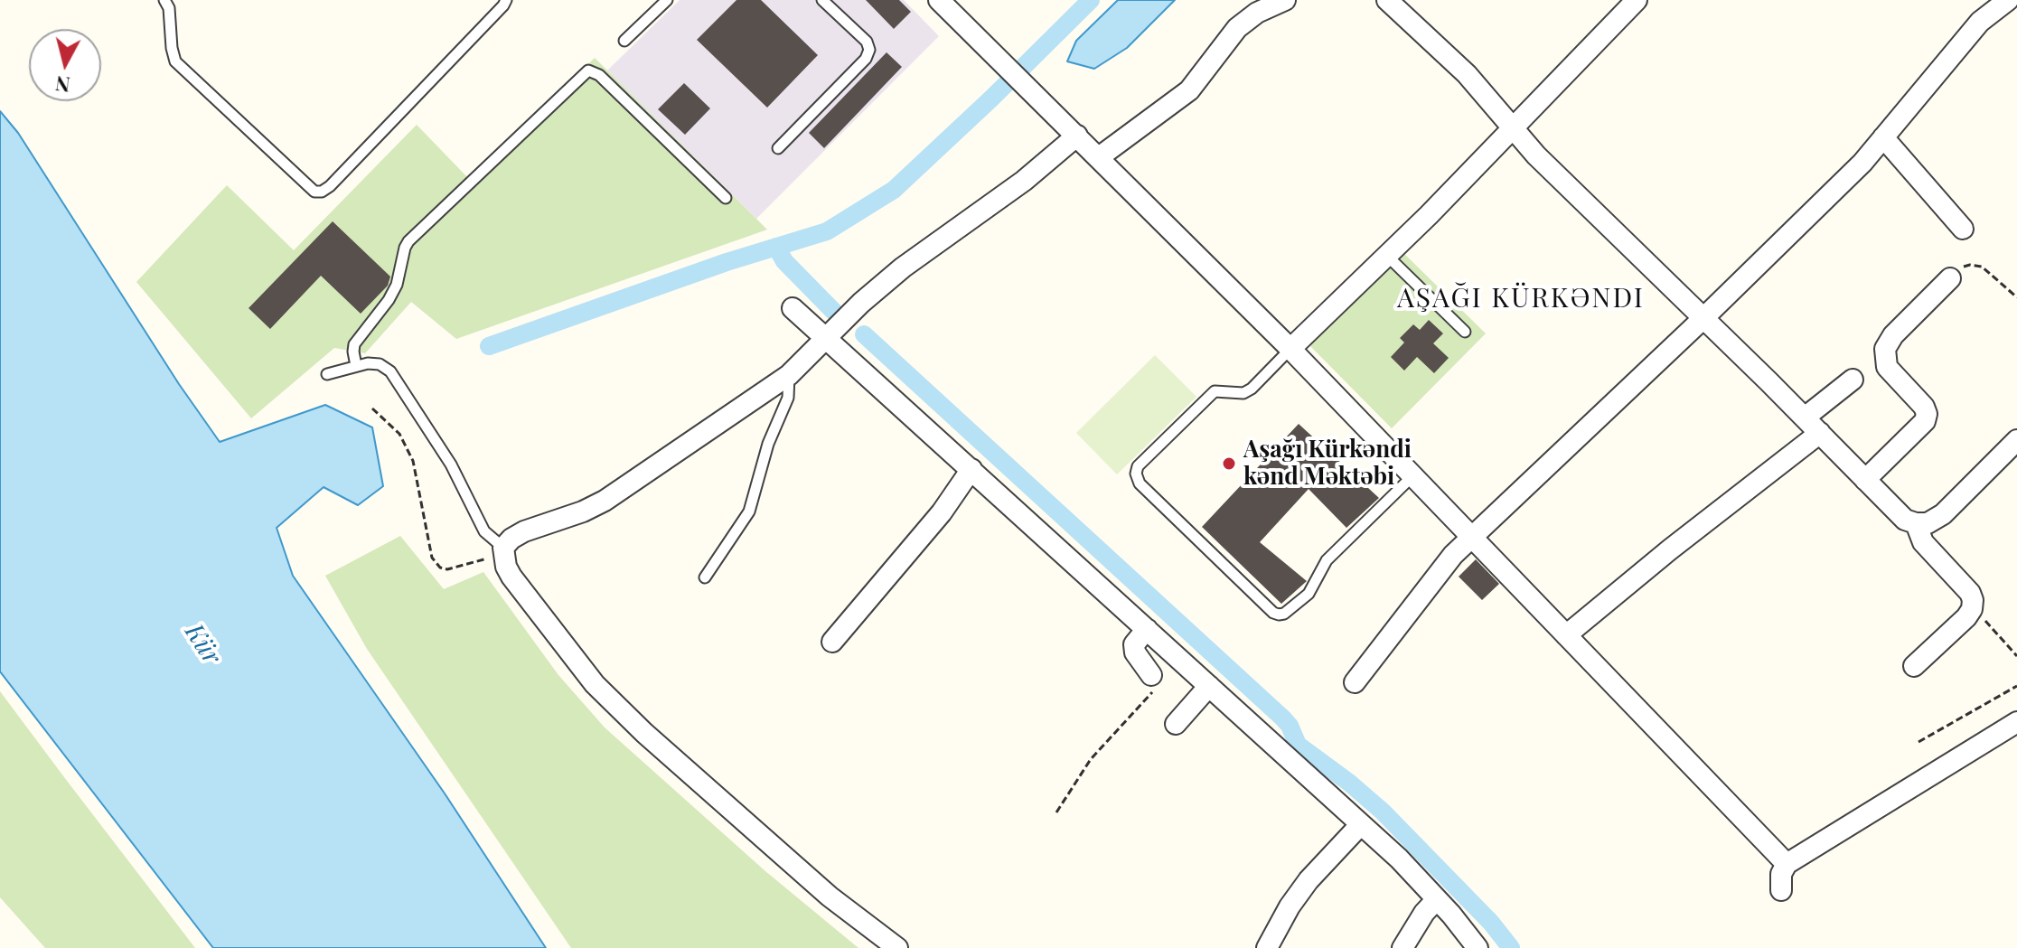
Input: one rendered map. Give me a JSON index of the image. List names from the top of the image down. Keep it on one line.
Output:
{"districts":["AŞAĞI KÜRKƏNDI"],"water":["Kür"],"places":["Aşağı Kürkəndi kənd Məktəbi"],"north":"bottom"}
